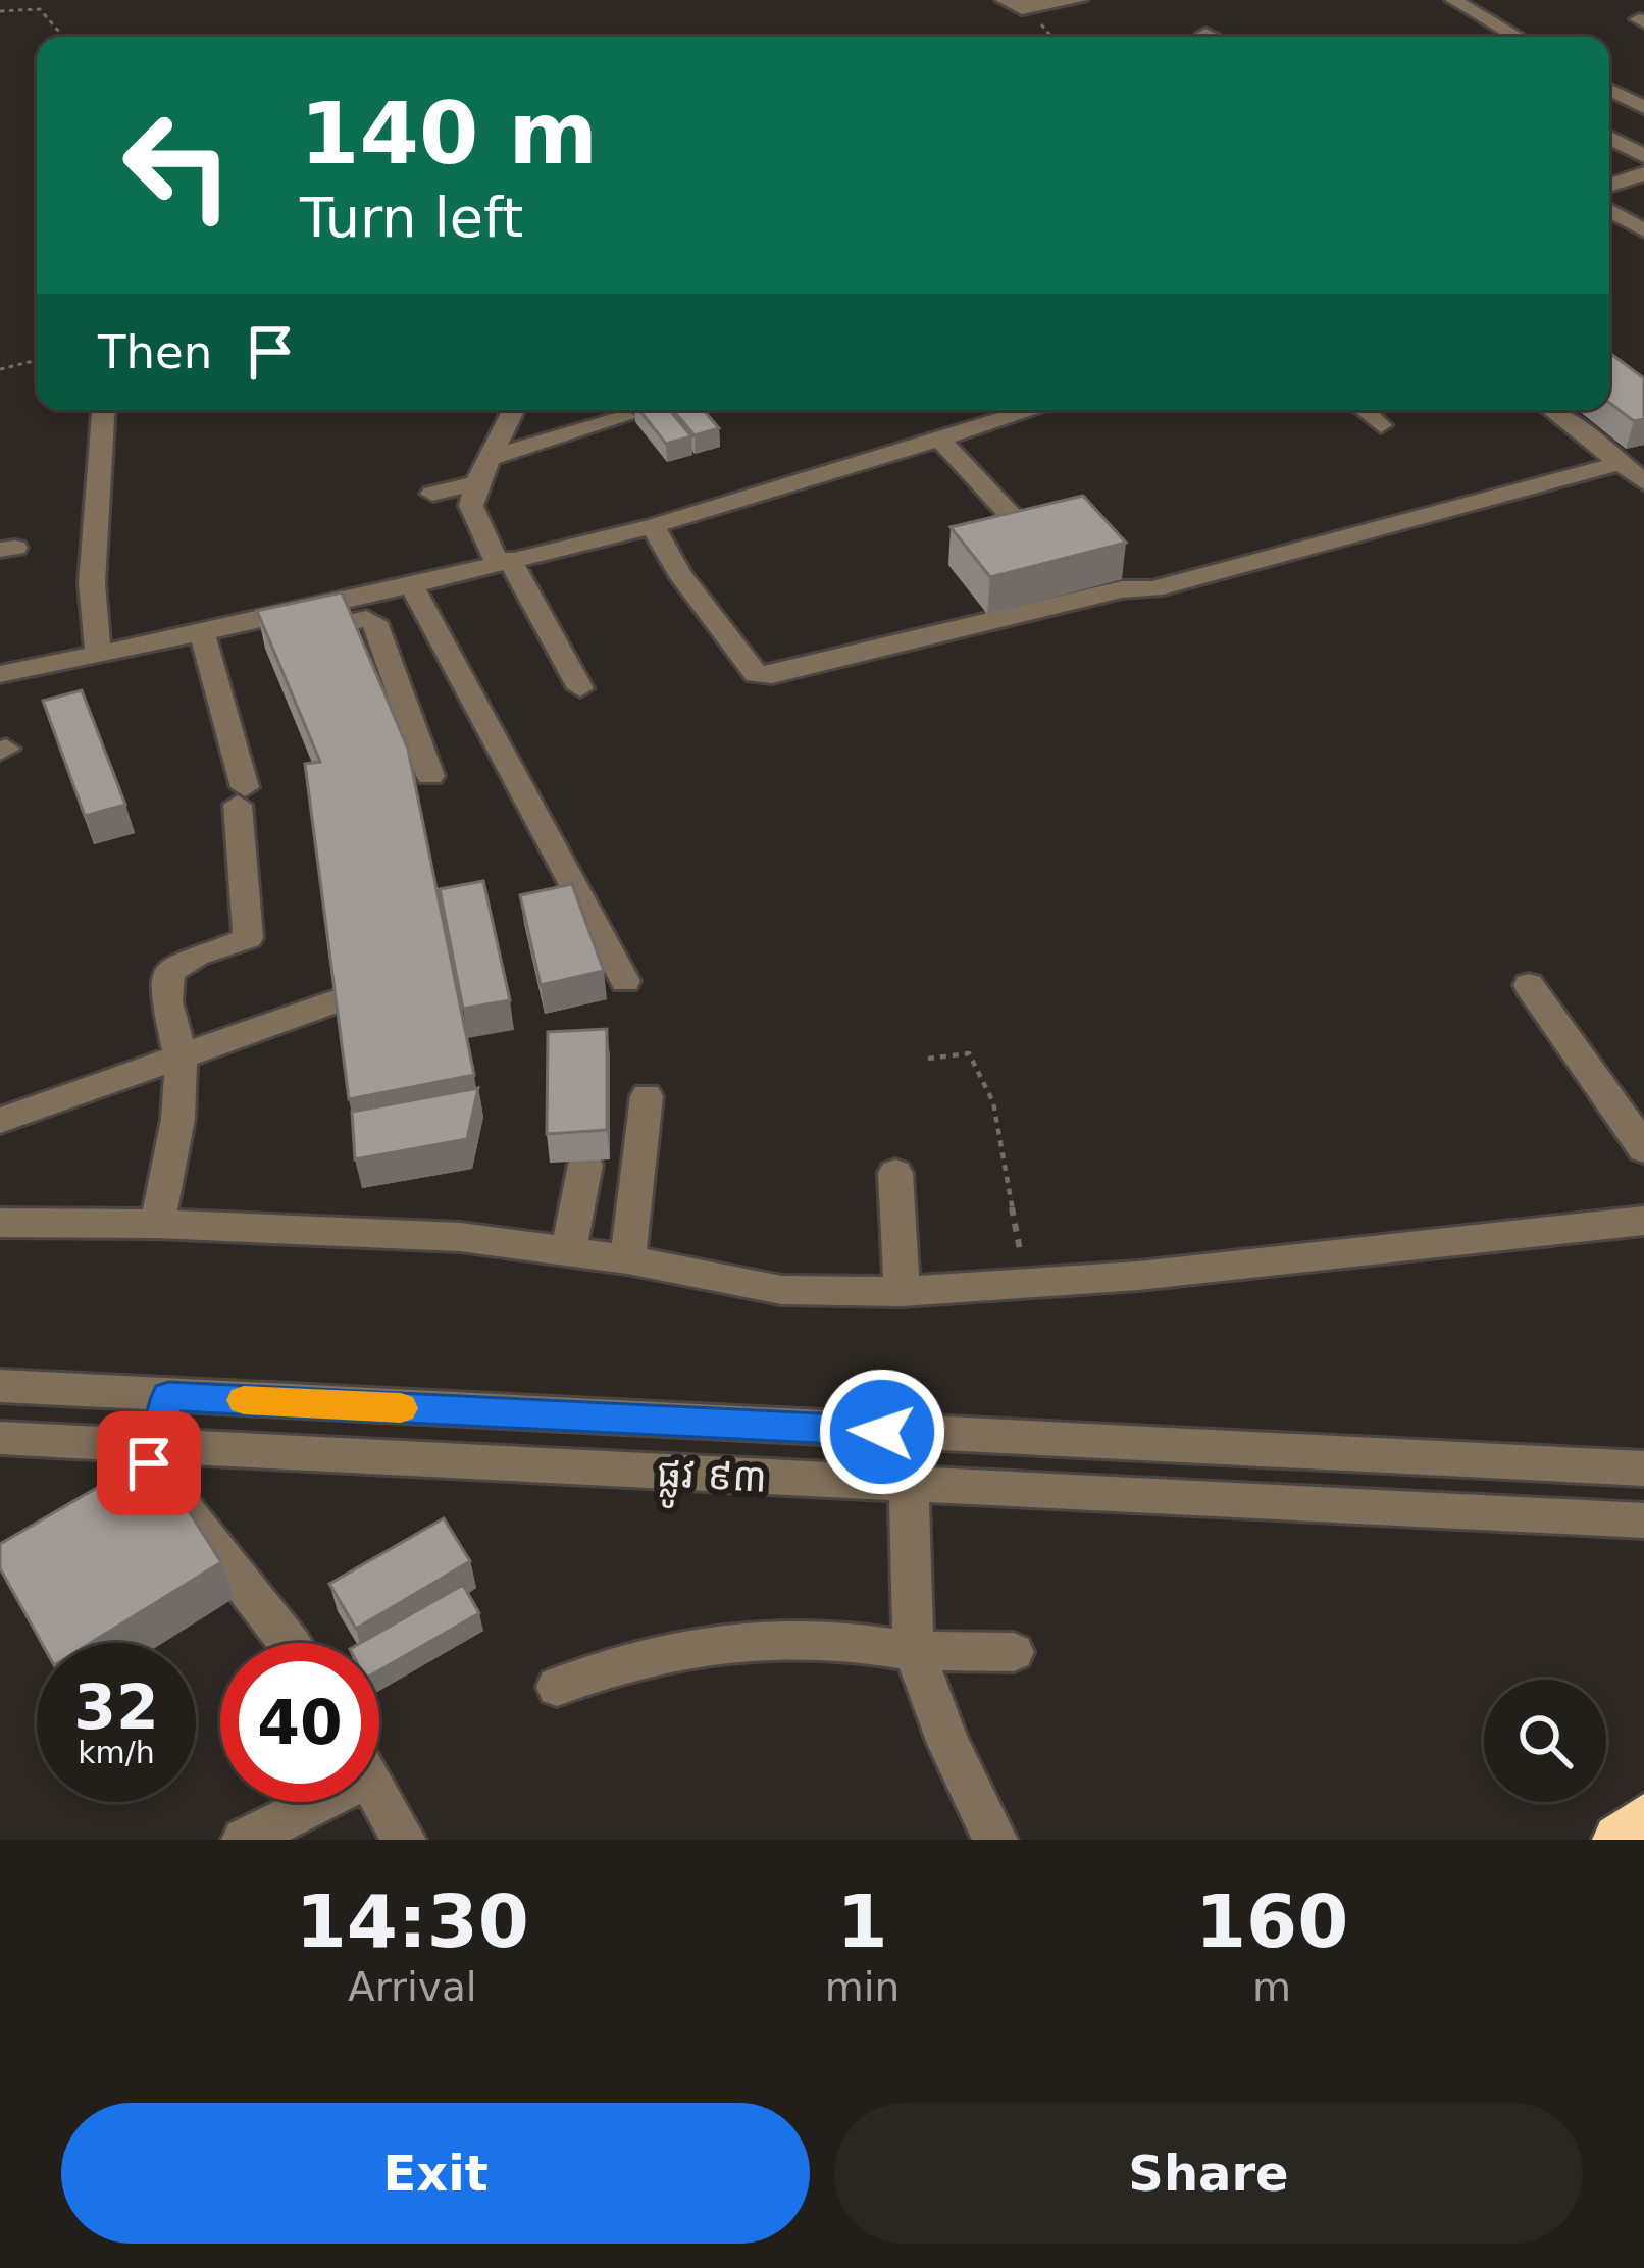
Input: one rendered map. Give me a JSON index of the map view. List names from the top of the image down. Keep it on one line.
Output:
{"streets":{"street":["ផ្លូវ ៩៣"]},"page":{"turn":["140 m","Turn left"],"then":"Then","speed":"32 km/h","limit":"40","eta":["14:30","Arrival","1","min","160","m"],"buttons":["Exit","Share"]}}
